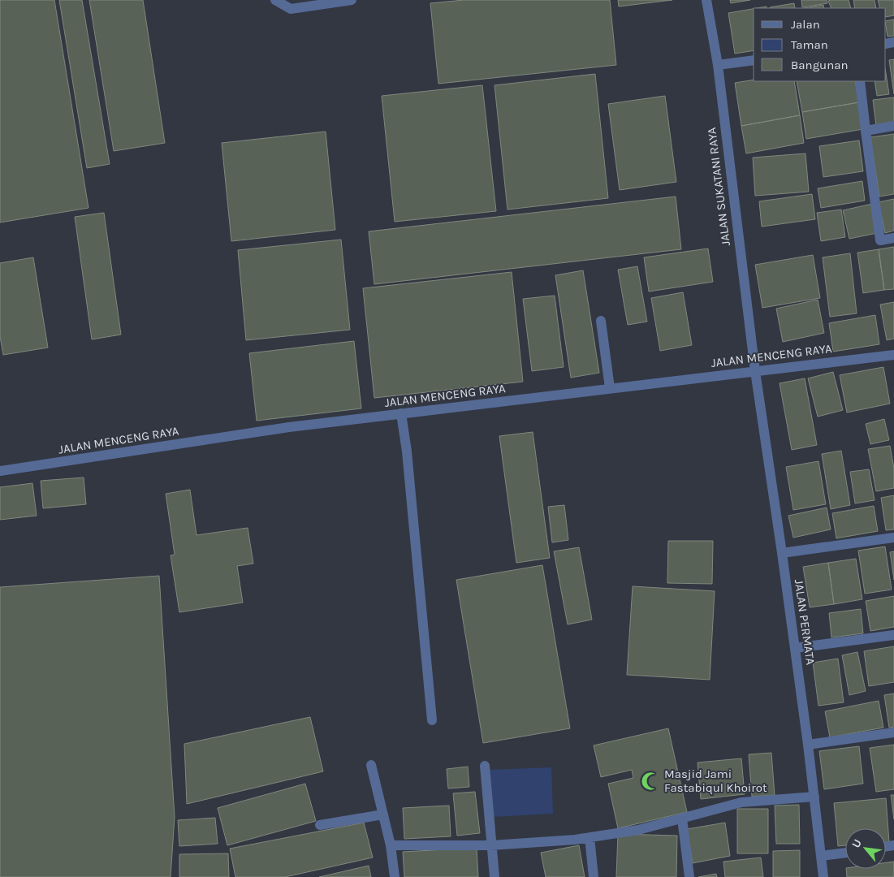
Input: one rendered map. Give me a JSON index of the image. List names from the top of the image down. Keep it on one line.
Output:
{"streets":{"street":["JALAN SUKATANI RAYA","JALAN MENCENG RAYA","JALAN PERMATA"]},"crossings":[["JALAN SUKATANI RAYA","JALAN MENCENG RAYA"],["JALAN SUKATANI RAYA","JALAN PERMATA"],["JALAN MENCENG RAYA","JALAN PERMATA"]],"places":{"mosque":["Masjid Jami Fastabiqul Khoirot"]},"legend":["Jalan","Taman","Bangunan"],"north":"top left"}
